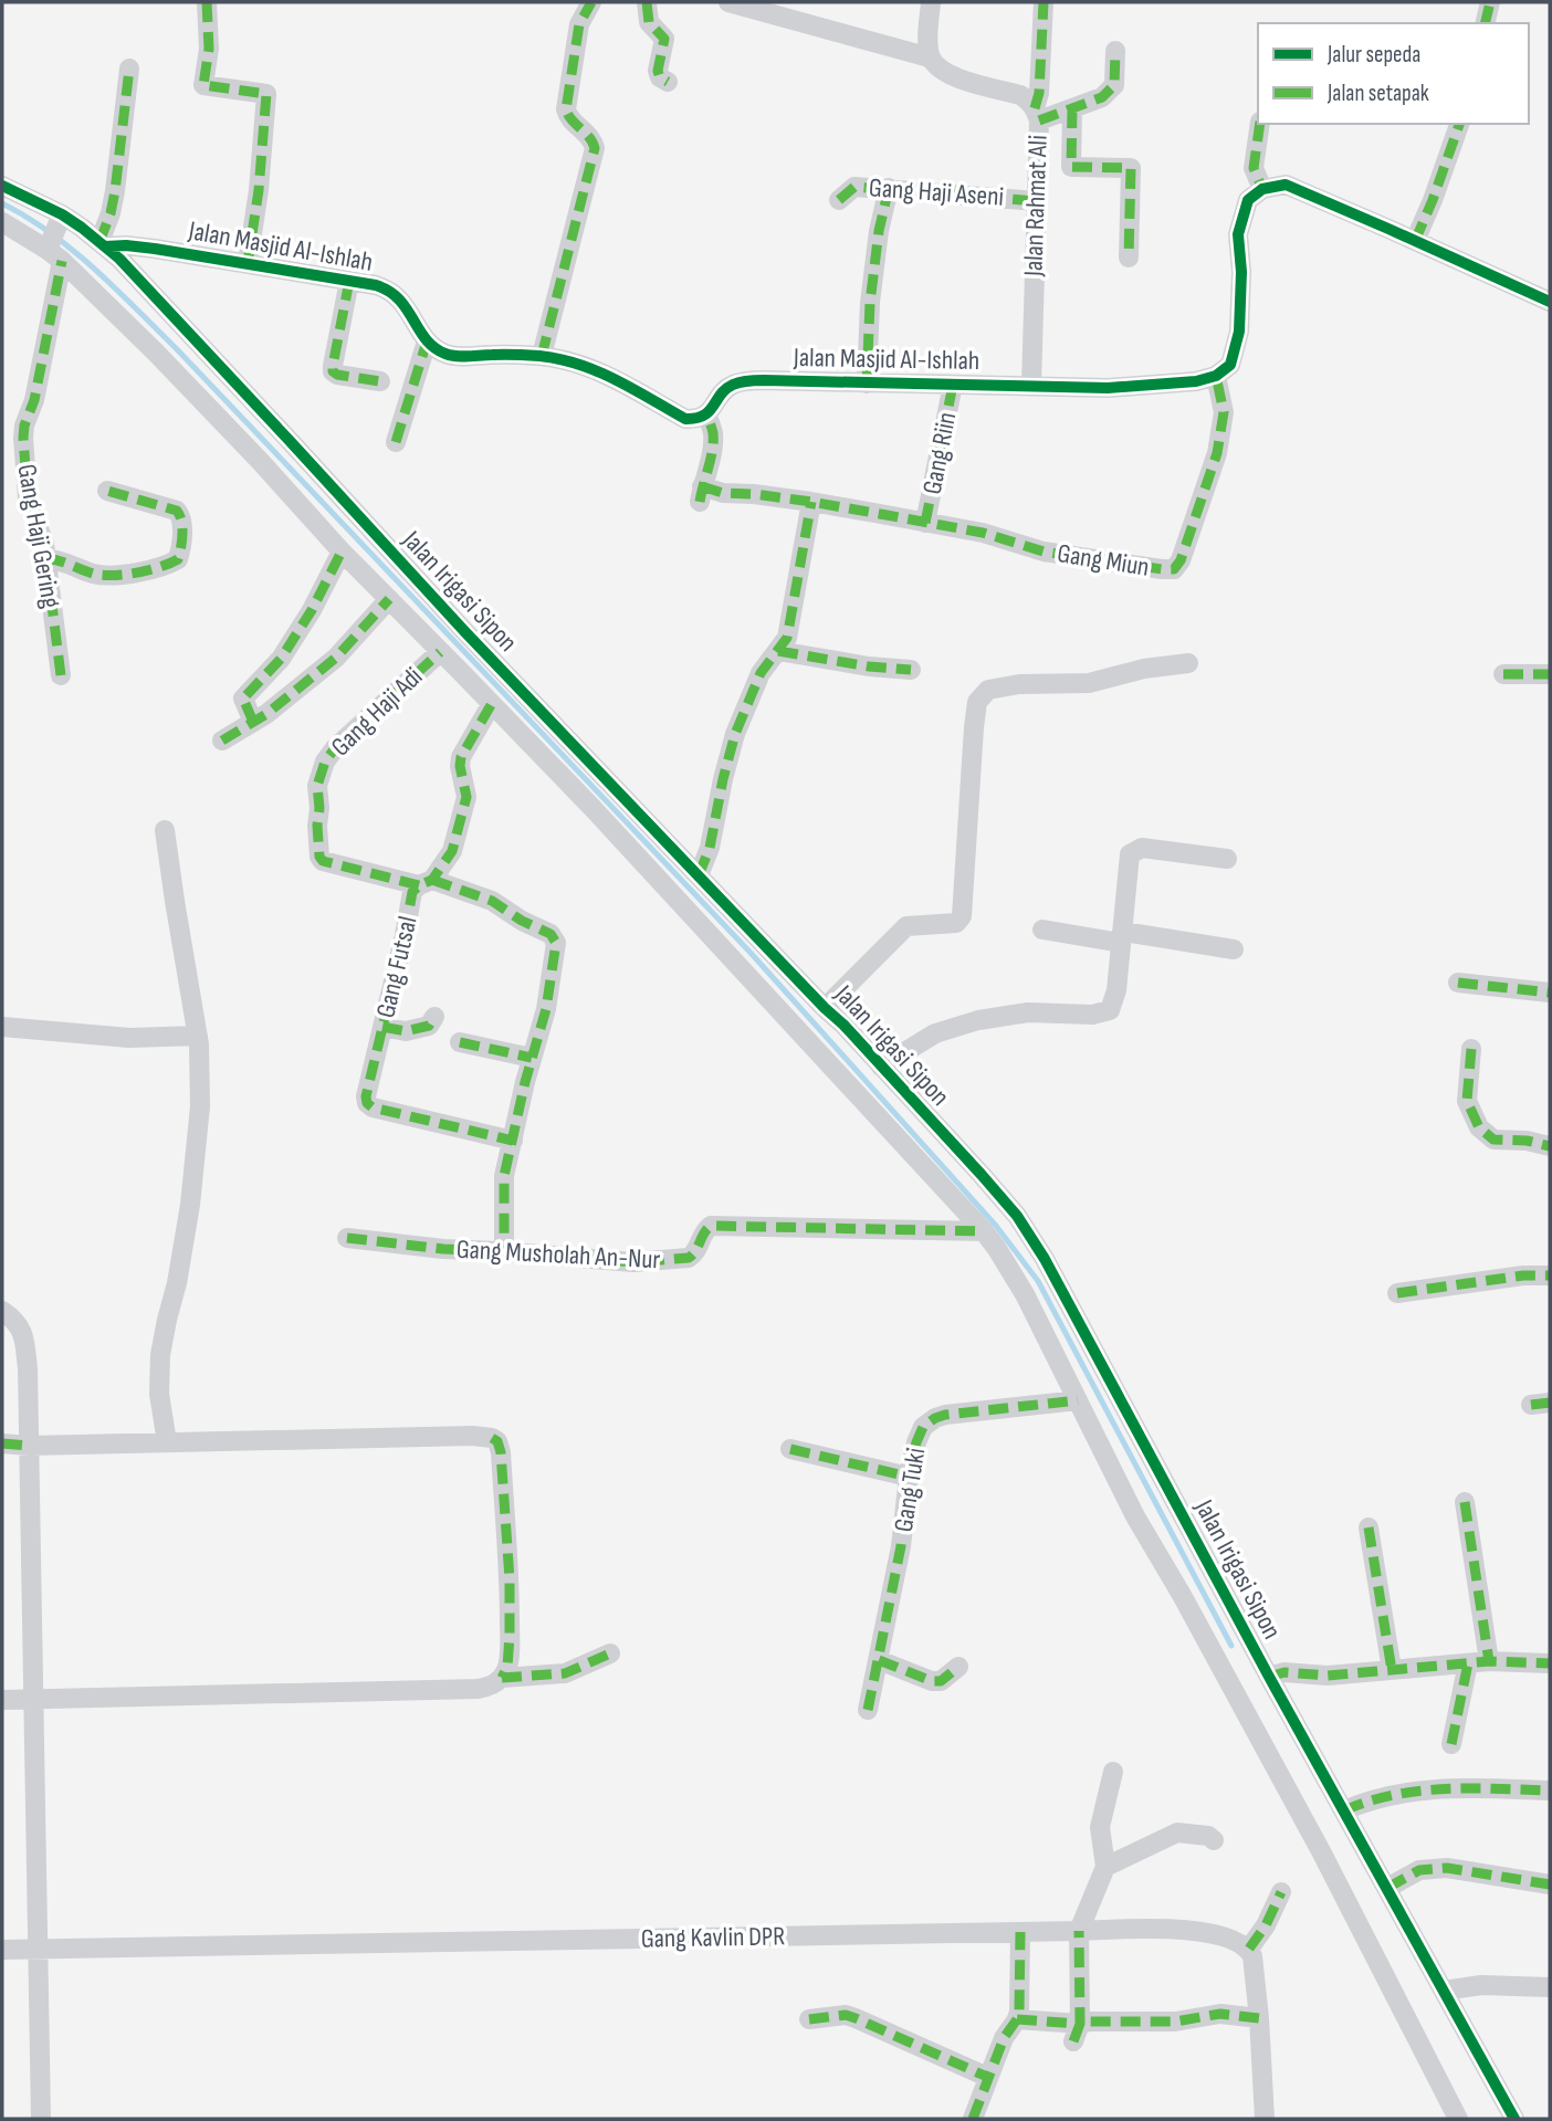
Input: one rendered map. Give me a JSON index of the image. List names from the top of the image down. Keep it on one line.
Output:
{"streets":{"street":["Gang Haji Aseni","Jalan Rahmat Ali","Jalan Masjid Al-Ishlah","Gang Riin","Gang Haji Gering","Gang Miun","Jalan Irigasi Sipon","Gang Haji Adi","Gang Futsal","Gang Musholah An-Nur","Gang Tuki","Gang Kavlin DPR"]},"crossings":[["Gang Haji Aseni","Jalan Rahmat Ali"],["Jalan Rahmat Ali","Jalan Masjid Al-Ishlah"],["Jalan Masjid Al-Ishlah","Gang Riin"],["Jalan Masjid Al-Ishlah","Gang Miun"],["Jalan Masjid Al-Ishlah","Jalan Irigasi Sipon"],["Gang Riin","Gang Miun"],["Gang Haji Gering","Jalan Irigasi Sipon"],["Jalan Irigasi Sipon","Gang Haji Adi"],["Jalan Irigasi Sipon","Gang Futsal"],["Jalan Irigasi Sipon","Gang Musholah An-Nur"],["Jalan Irigasi Sipon","Gang Tuki"],["Gang Haji Adi","Gang Futsal"]],"legend":["Jalur sepeda","Jalan setapak"]}
